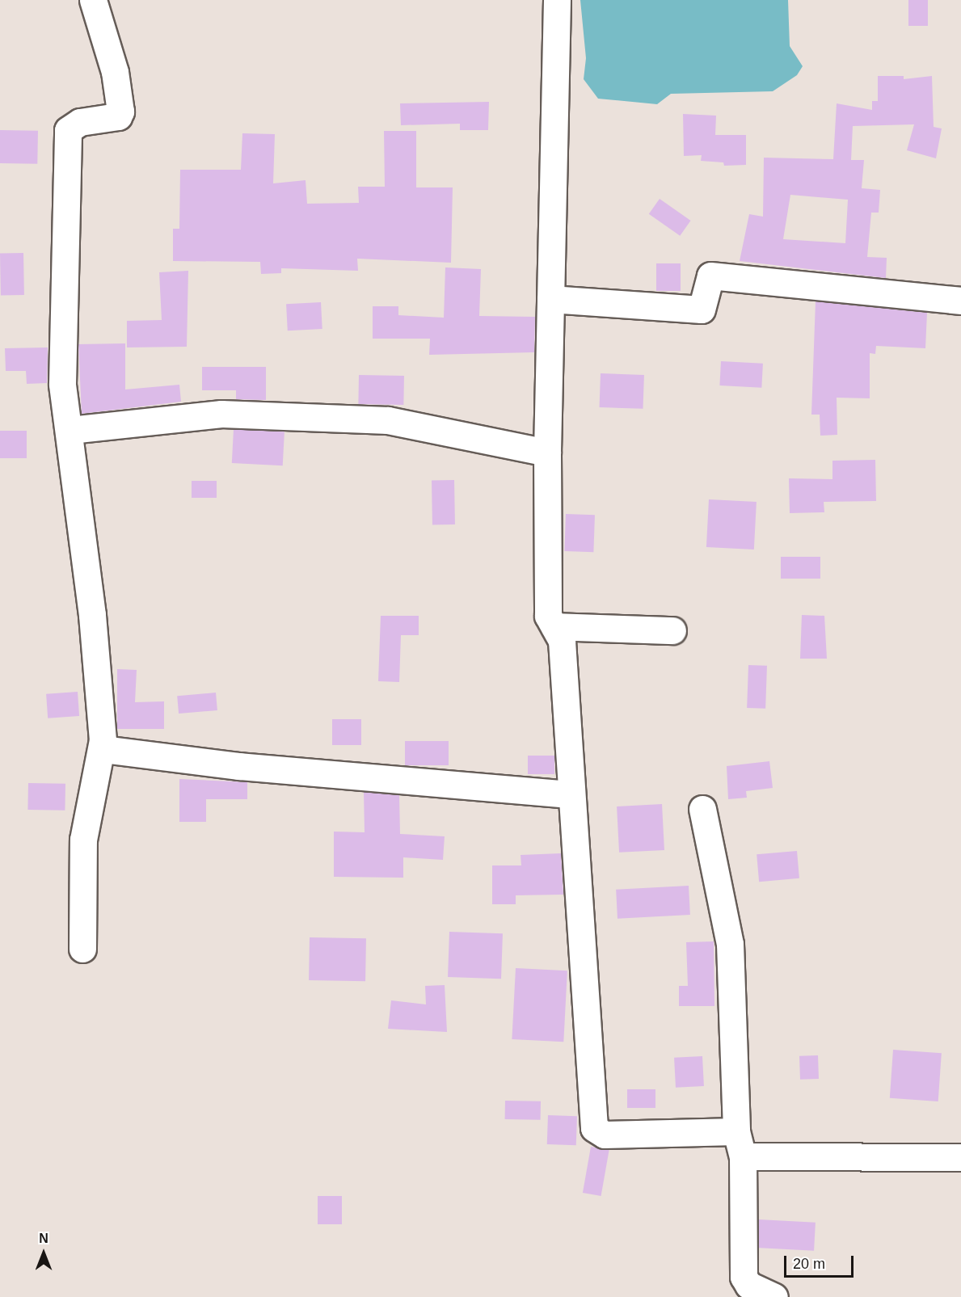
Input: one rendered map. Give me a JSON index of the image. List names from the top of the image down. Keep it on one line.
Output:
{"scale_bar":"20 m","north":"top"}
